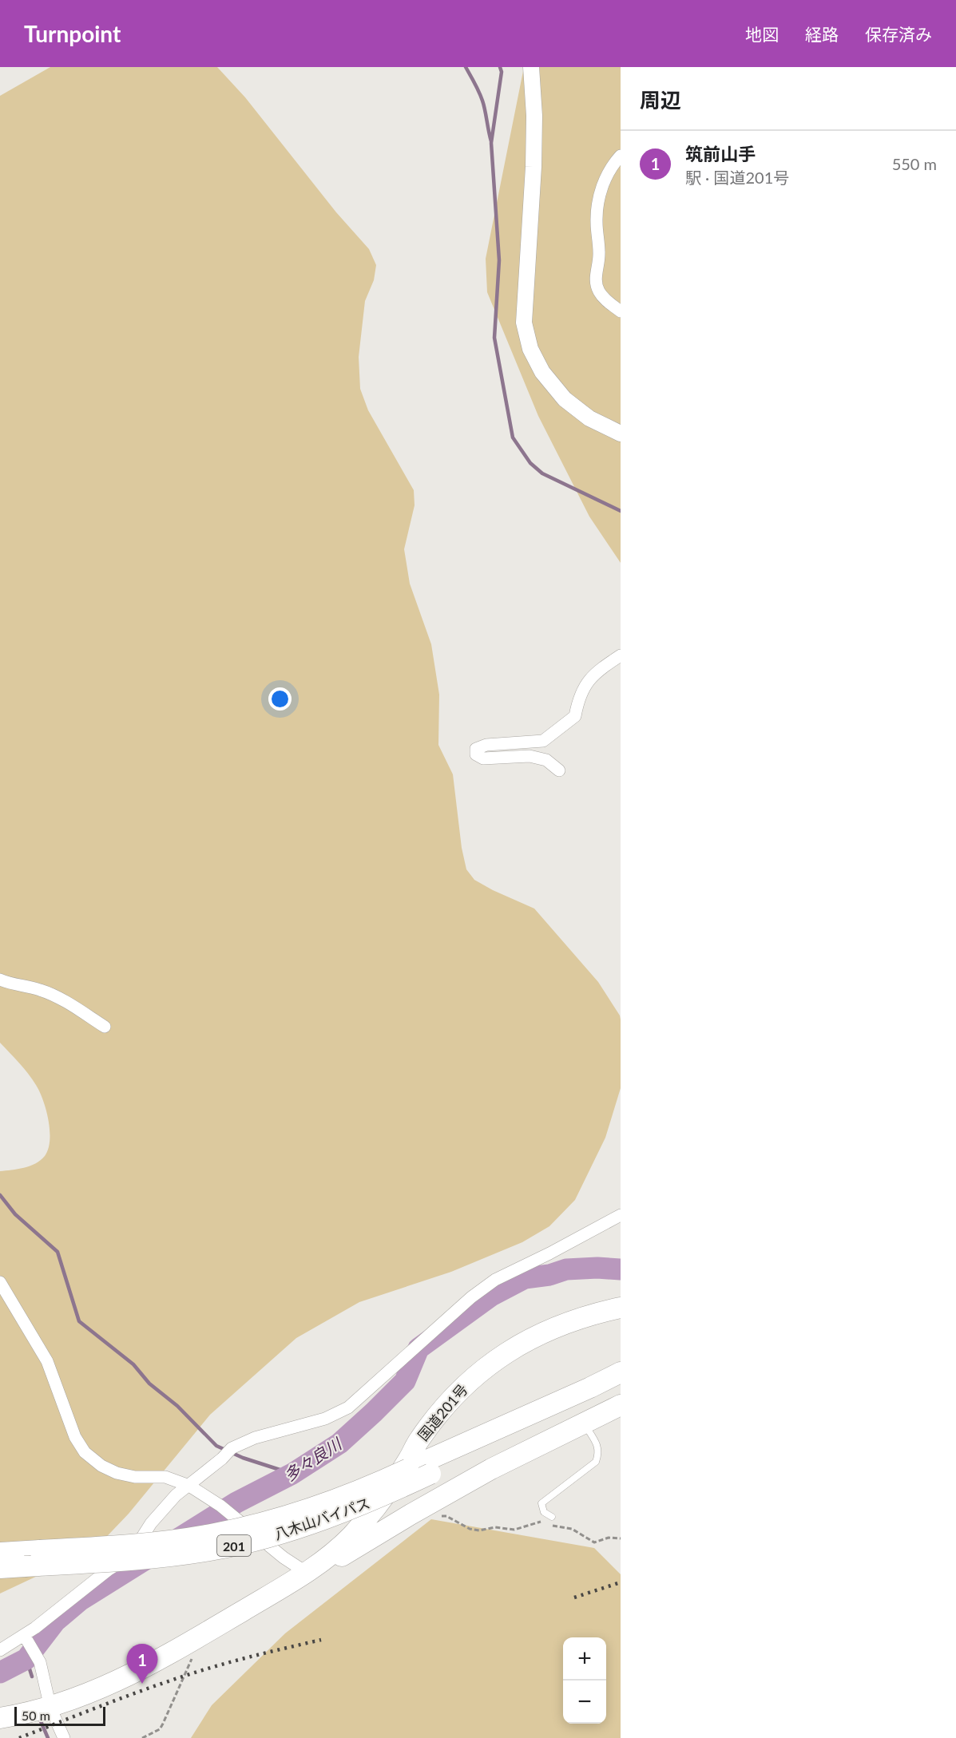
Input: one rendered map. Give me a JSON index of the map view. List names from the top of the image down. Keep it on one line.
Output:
{"streets":{"highway":["国道201号","八木山バイパス","201"]},"crossings":[["国道201号","八木山バイパス"]],"water":["多々良川"],"scale_bar":"50 m","page":{"header":"Turnpoint","nav":["地図","経路","保存済み"],"heading":"周辺","list":[{"mark":"1","name":"筑前山手","note":"駅 · 国道201号","value":"550 m"}],"map_buttons":["+","−"],"pins":"1","scale":"50 m"}}
